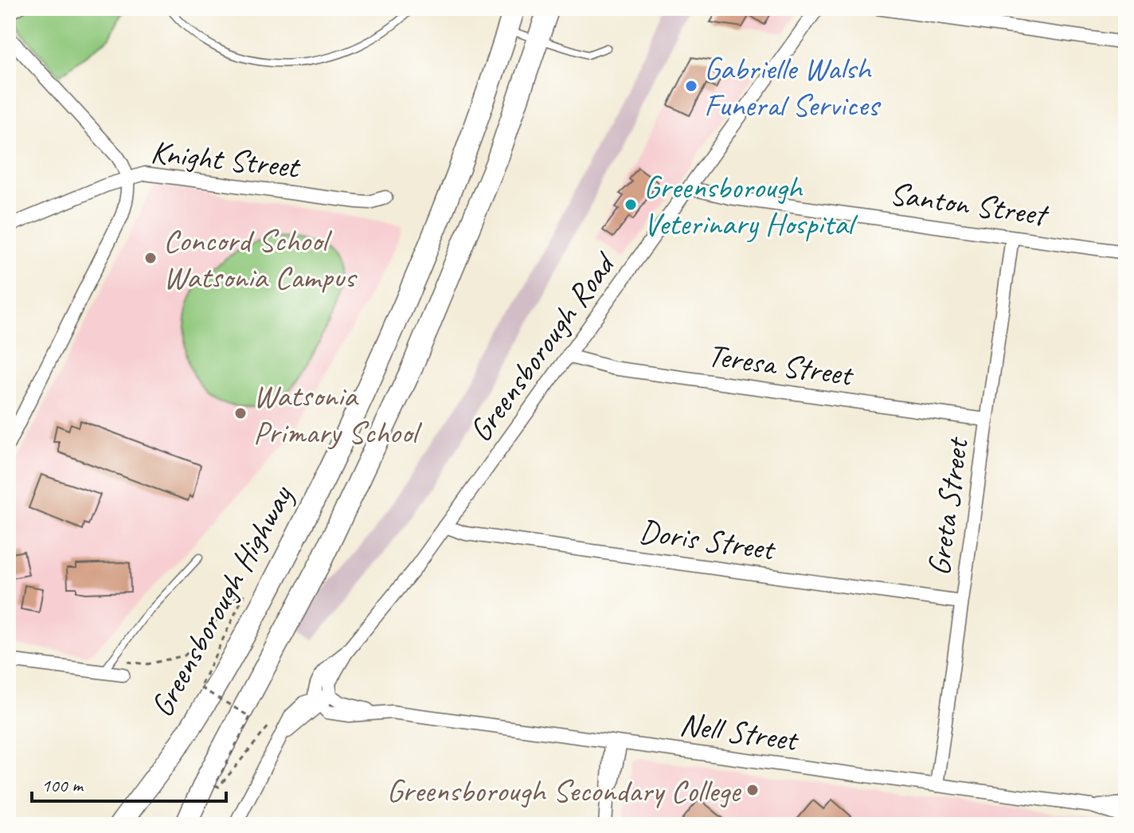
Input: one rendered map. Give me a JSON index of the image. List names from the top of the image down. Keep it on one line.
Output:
{"streets":{"highway":["Greensborough Highway"],"street":["Knight Street","Santon Street","Greensborough Road","Teresa Street","Greta Street","Doris Street","Nell Street"]},"crossings":[["Santon Street","Greensborough Road"],["Santon Street","Greta Street"],["Greensborough Road","Teresa Street"],["Greensborough Road","Doris Street"],["Greensborough Road","Nell Street"],["Teresa Street","Greta Street"],["Greta Street","Doris Street"],["Greta Street","Nell Street"]],"places":["Gabrielle Walsh Funeral Services","Greensborough Veterinary Hospital","Concord School Watsonia Campus","Watsonia Primary School","Greensborough Secondary College"],"scale_bar":"100 m"}
